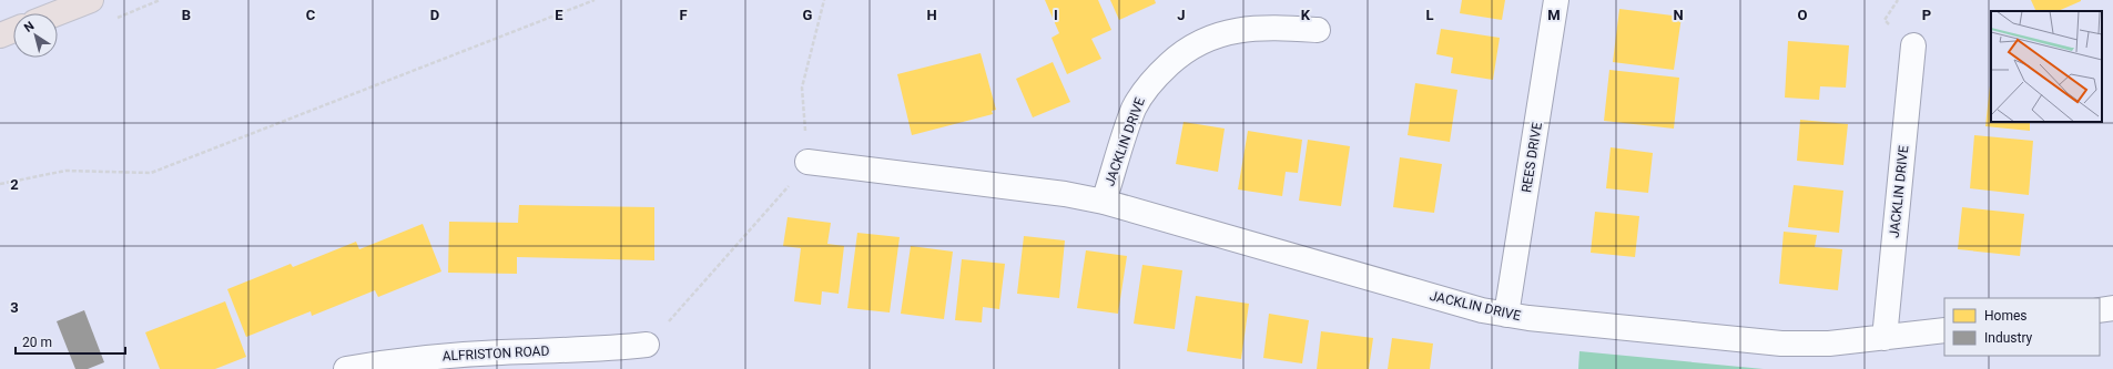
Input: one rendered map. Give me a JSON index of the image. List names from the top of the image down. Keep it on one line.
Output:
{"streets":{"street":["JACKLIN DRIVE","REES DRIVE","ALFRISTON ROAD"]},"crossings":[["JACKLIN DRIVE","REES DRIVE"]],"legend":["Homes","Industry"],"scale_bar":"20 m","north":"top left","grid":{"columns":["B","C","D","E","F","G","H","I","J","K","L","M","N","O","P"],"rows":["2","3"]}}
